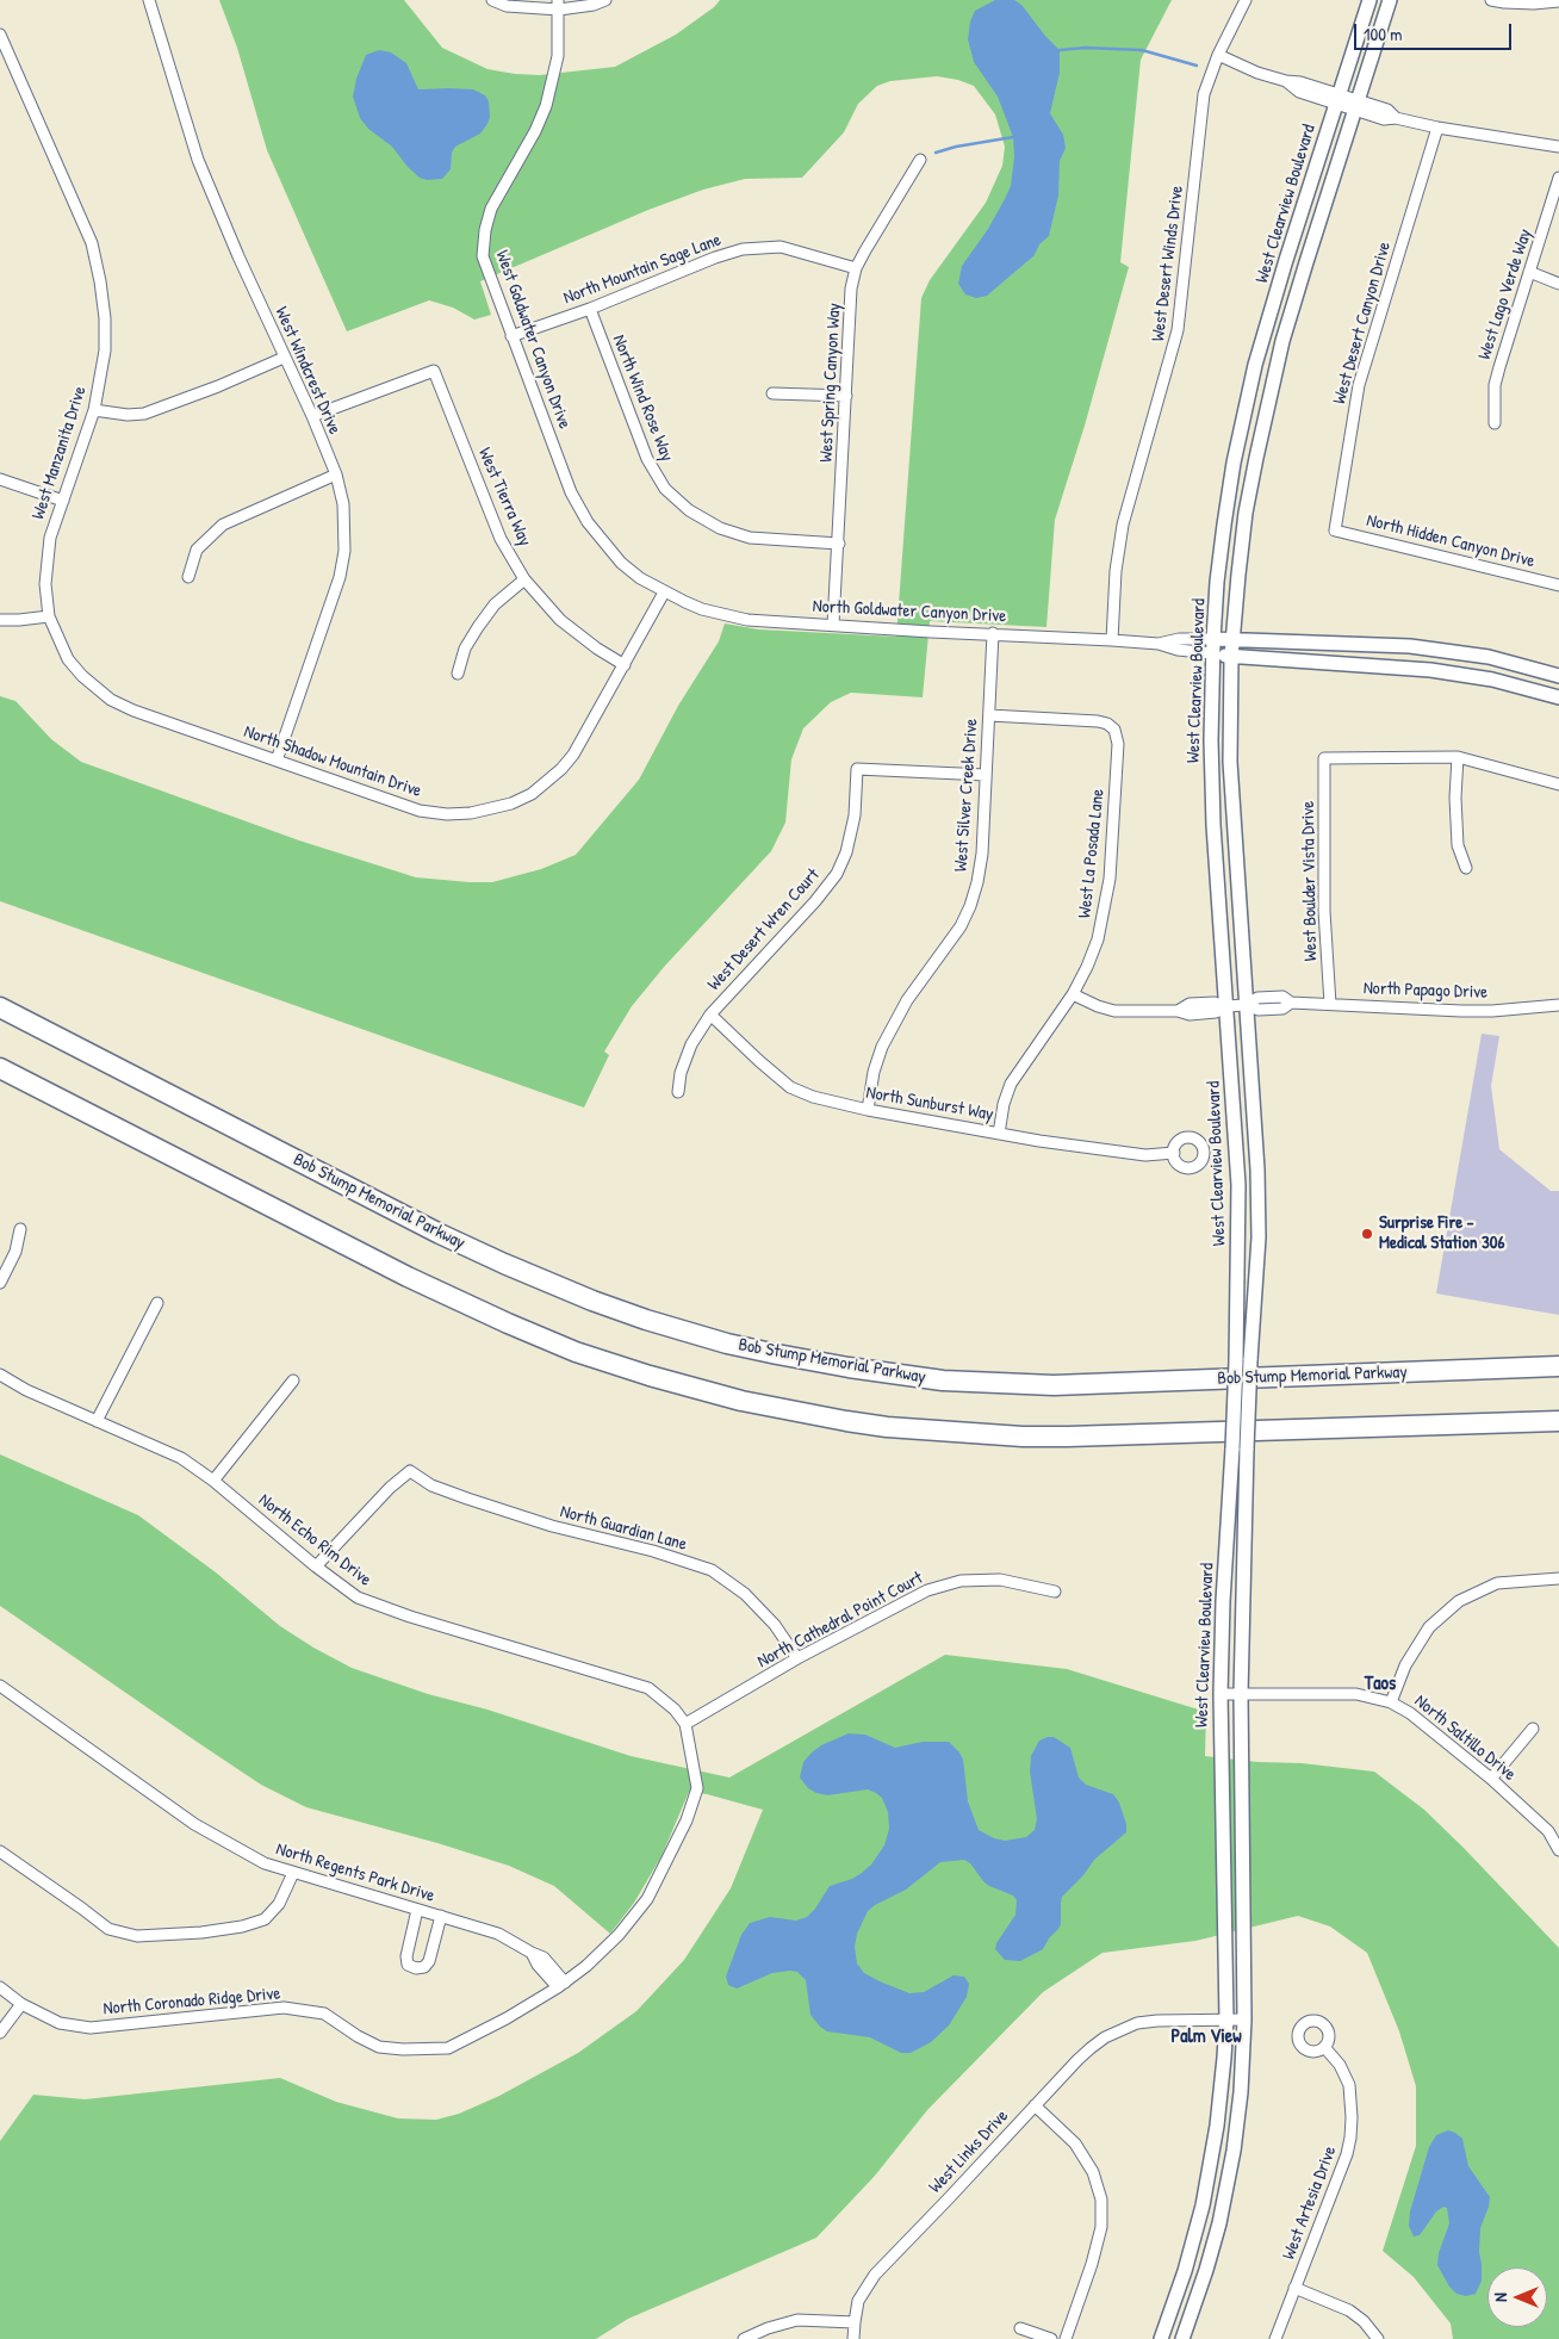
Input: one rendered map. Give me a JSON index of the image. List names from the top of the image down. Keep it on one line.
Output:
{"streets":{"highway":["Bob Stump Memorial Parkway"],"street":["West Clearview Boulevard","West Desert Winds Drive","North Mountain Sage Lane","West Lago Verde Way","West Desert Canyon Drive","West Goldwater Canyon Drive","West Windcrest Drive","West Spring Canyon Way","North Wind Rose Way","West Manzanita Drive","West Tierra Way","North Hidden Canyon Drive","North Goldwater Canyon Drive","North Shadow Mountain Drive","West Silver Creek Drive","West La Posada Lane","West Boulder Vista Drive","West Desert Wren Court","North Papago Drive","North Sunburst Way","North Guardian Lane","North Echo Rim Drive","North Cathedral Point Court","North Saltillo Drive","North Regents Park Drive","North Coronado Ridge Drive","West Links Drive","West Artesia Drive"]},"crossings":[["West Clearview Boulevard","North Goldwater Canyon Drive"],["West Clearview Boulevard","North Papago Drive"],["West Clearview Boulevard","North Saltillo Drive"],["West Clearview Boulevard","West Links Drive"],["West Desert Winds Drive","North Goldwater Canyon Drive"],["North Mountain Sage Lane","West Goldwater Canyon Drive"],["North Mountain Sage Lane","West Spring Canyon Way"],["North Mountain Sage Lane","North Wind Rose Way"],["West Desert Canyon Drive","North Hidden Canyon Drive"],["West Goldwater Canyon Drive","North Goldwater Canyon Drive"],["West Goldwater Canyon Drive","North Shadow Mountain Drive"],["West Windcrest Drive","West Tierra Way"],["West Windcrest Drive","North Shadow Mountain Drive"],["West Spring Canyon Way","North Wind Rose Way"],["West Spring Canyon Way","North Goldwater Canyon Drive"],["West Manzanita Drive","North Shadow Mountain Drive"],["West Tierra Way","North Shadow Mountain Drive"],["North Goldwater Canyon Drive","North Shadow Mountain Drive"],["North Goldwater Canyon Drive","West Silver Creek Drive"],["West Silver Creek Drive","West La Posada Lane"],["West Silver Creek Drive","West Desert Wren Court"],["West Silver Creek Drive","North Sunburst Way"],["West La Posada Lane","North Papago Drive"],["West La Posada Lane","North Sunburst Way"],["West Boulder Vista Drive","North Papago Drive"],["West Desert Wren Court","North Sunburst Way"],["North Guardian Lane","North Echo Rim Drive"],["North Guardian Lane","North Cathedral Point Court"],["North Echo Rim Drive","North Cathedral Point Court"],["North Echo Rim Drive","North Coronado Ridge Drive"],["North Cathedral Point Court","North Coronado Ridge Drive"],["North Regents Park Drive","North Coronado Ridge Drive"]],"districts":["Taos","Palm View"],"places":["Surprise Fire - Medical Station 306"],"scale_bar":"100 m","north":"left"}
